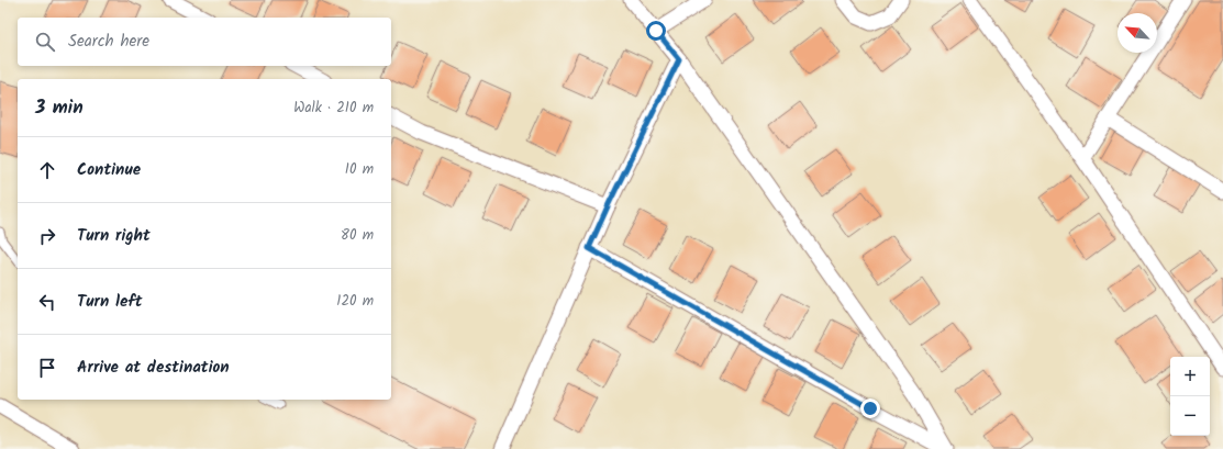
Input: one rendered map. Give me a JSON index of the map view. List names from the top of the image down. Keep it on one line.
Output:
{"north":"top left","page":{"search":"Search here","heading":["3 min","Walk · 210 m"],"list":[["Continue","10 m"],["Turn right","80 m"],["Turn left","120 m"],"Arrive at destination"],"map_buttons":["+","−"]}}
